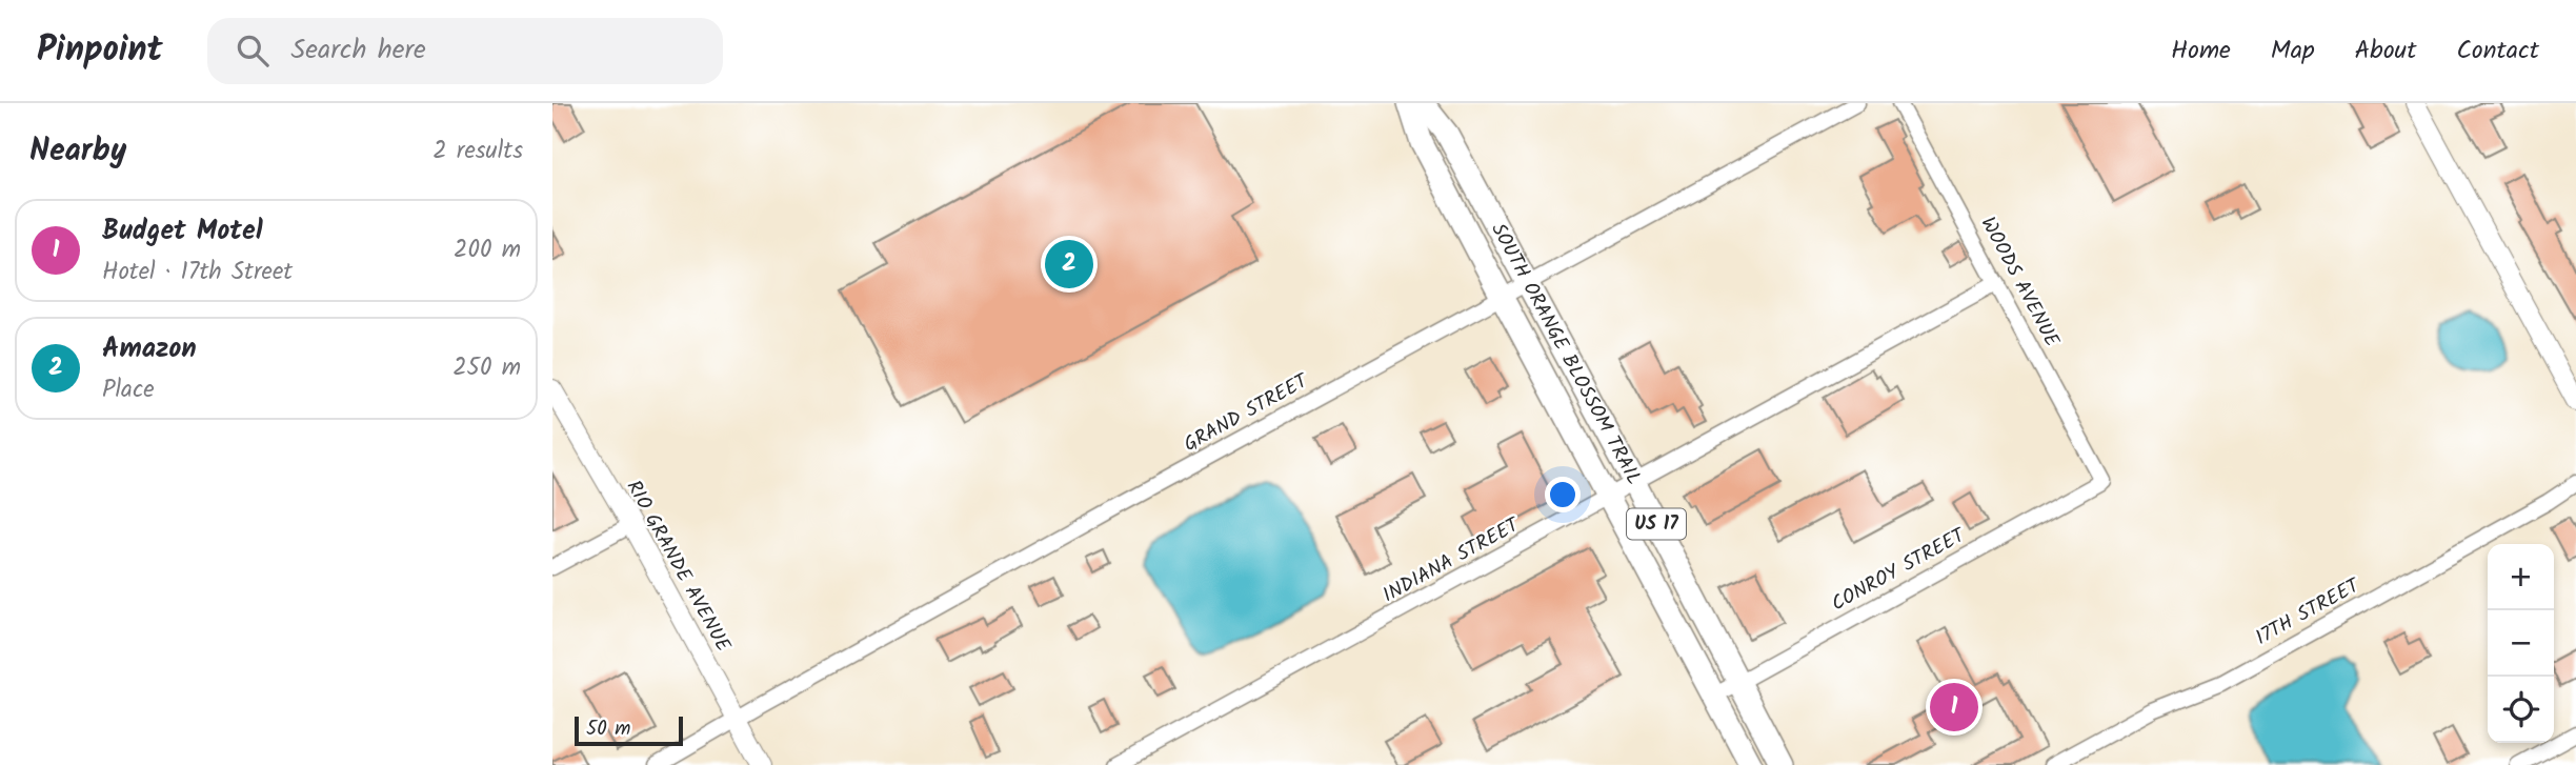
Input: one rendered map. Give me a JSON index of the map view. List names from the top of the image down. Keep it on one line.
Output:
{"streets":{"main road":["SOUTH ORANGE BLOSSOM TRAIL","US 17"],"street":["WOODS AVENUE","GRAND STREET","INDIANA STREET","RIO GRANDE AVENUE","CONROY STREET","17TH STREET"]},"crossings":[["WOODS AVENUE","INDIANA STREET"],["WOODS AVENUE","CONROY STREET"],["SOUTH ORANGE BLOSSOM TRAIL","GRAND STREET"],["SOUTH ORANGE BLOSSOM TRAIL","INDIANA STREET"],["SOUTH ORANGE BLOSSOM TRAIL","CONROY STREET"],["GRAND STREET","RIO GRANDE AVENUE"]],"scale_bar":"50 m","page":{"header":"Pinpoint","search":"Search here","nav":["Home","Map","About","Contact"],"heading":["Nearby","2 results"],"list":[{"mark":"1","name":"Budget Motel","note":"Hotel · 17th Street","value":"200 m"},{"mark":"2","name":"Amazon","note":"Place","value":"250 m"}],"pins":["2","1"],"map_buttons":["+","−"],"scale":"50 m"}}
